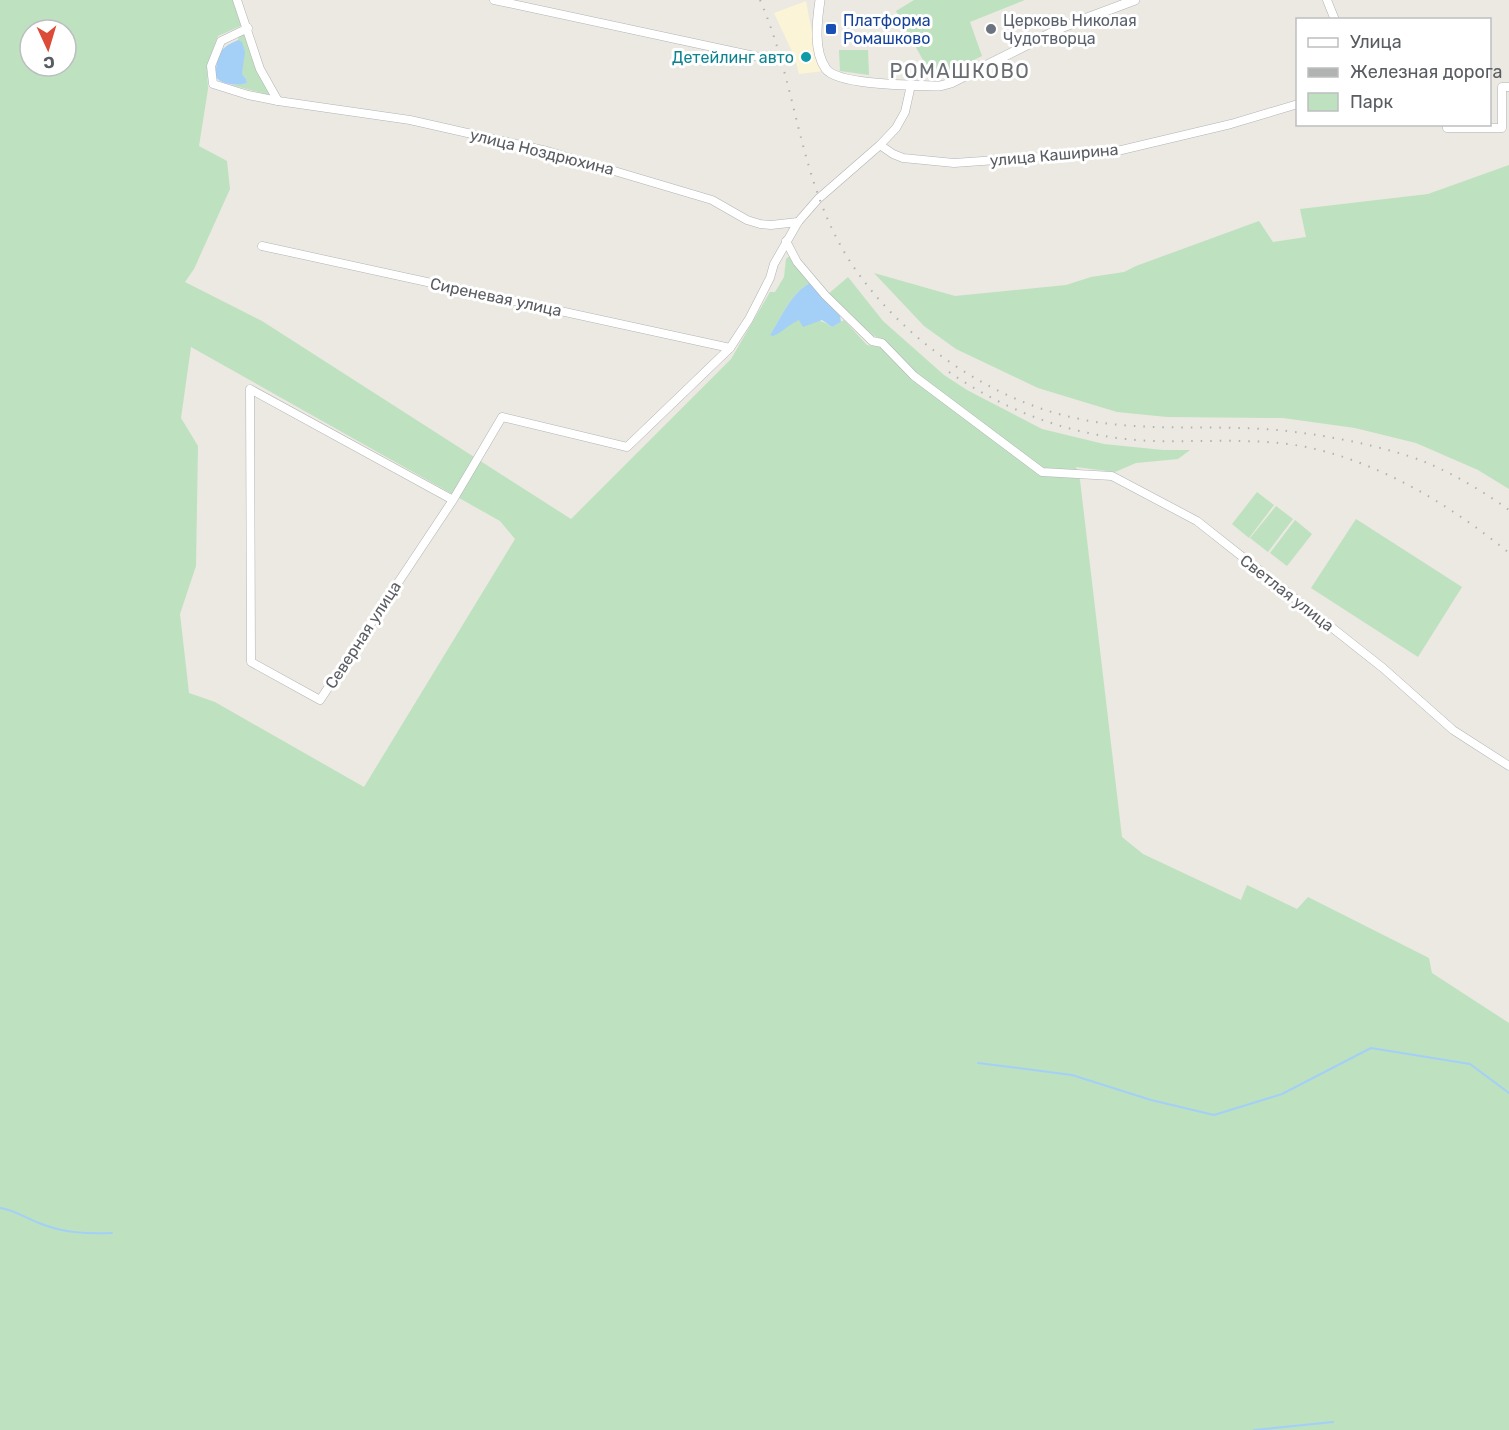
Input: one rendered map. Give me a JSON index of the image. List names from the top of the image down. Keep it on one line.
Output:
{"streets":{"street":["улица Ноздрюхина","улица Каширина","Сиреневая улица","Светлая улица","Северная улица"]},"districts":["РОМАШКОВО"],"places":{"transit":["Платформа Ромашково"],"other":["Церковь Николая Чудотворца","Детейлинг авто"]},"legend":["Улица","Железная дорога","Парк"],"north":"bottom"}
